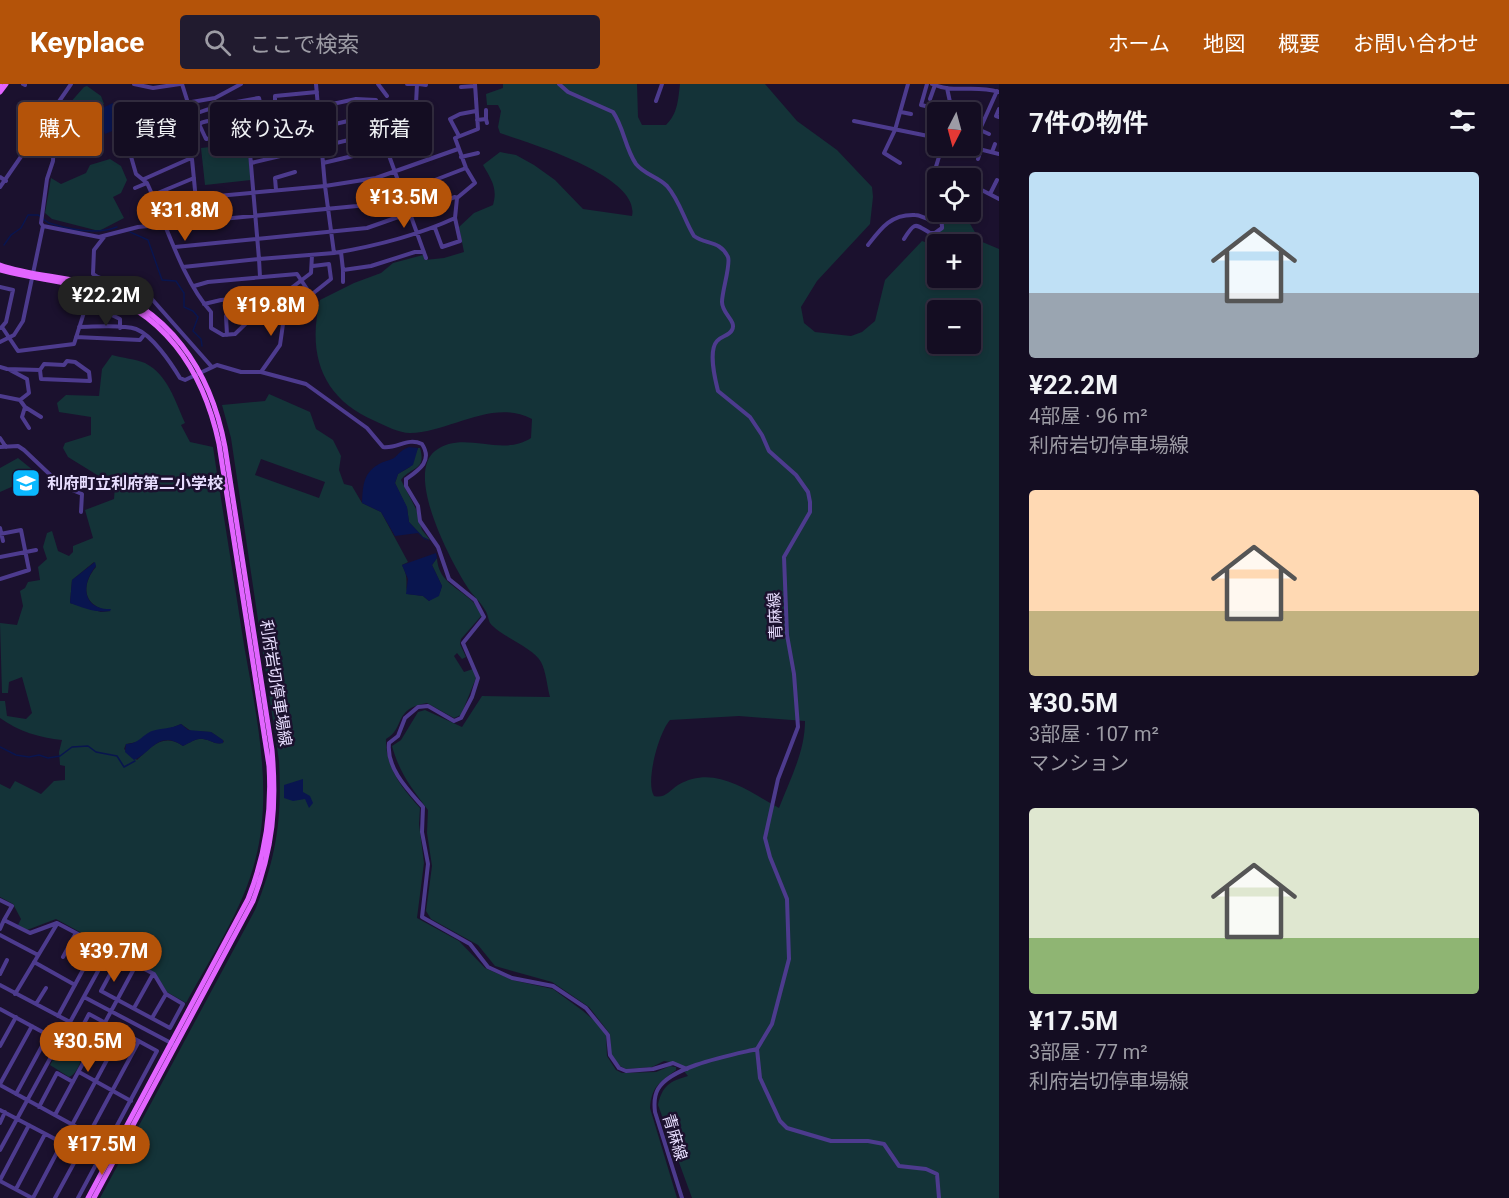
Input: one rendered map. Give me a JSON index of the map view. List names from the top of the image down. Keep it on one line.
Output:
{"streets":{"main road":["利府岩切停車場線"],"street":["青麻線"]},"places":{"school or university":["利府町立利府第二小学校"]},"north":"bottom","page":{"header":"Keyplace","search":"ここで検索","nav":["ホーム","地図","概要","お問い合わせ"],"heading":"7件の物件","map_buttons":["+","−"],"chip":["購入","賃貸","絞り込み","新着"],"list":[{"name":"¥22.2M","note":"4部屋 · 96 m² · 利府岩切停車場線"},{"name":"¥30.5M","note":"3部屋 · 107 m² · マンション"},{"name":"¥17.5M","note":"3部屋 · 77 m² · 利府岩切停車場線"}],"price":["¥13.5M","¥31.8M","¥22.2M","¥19.8M","¥39.7M","¥30.5M","¥17.5M"]}}
